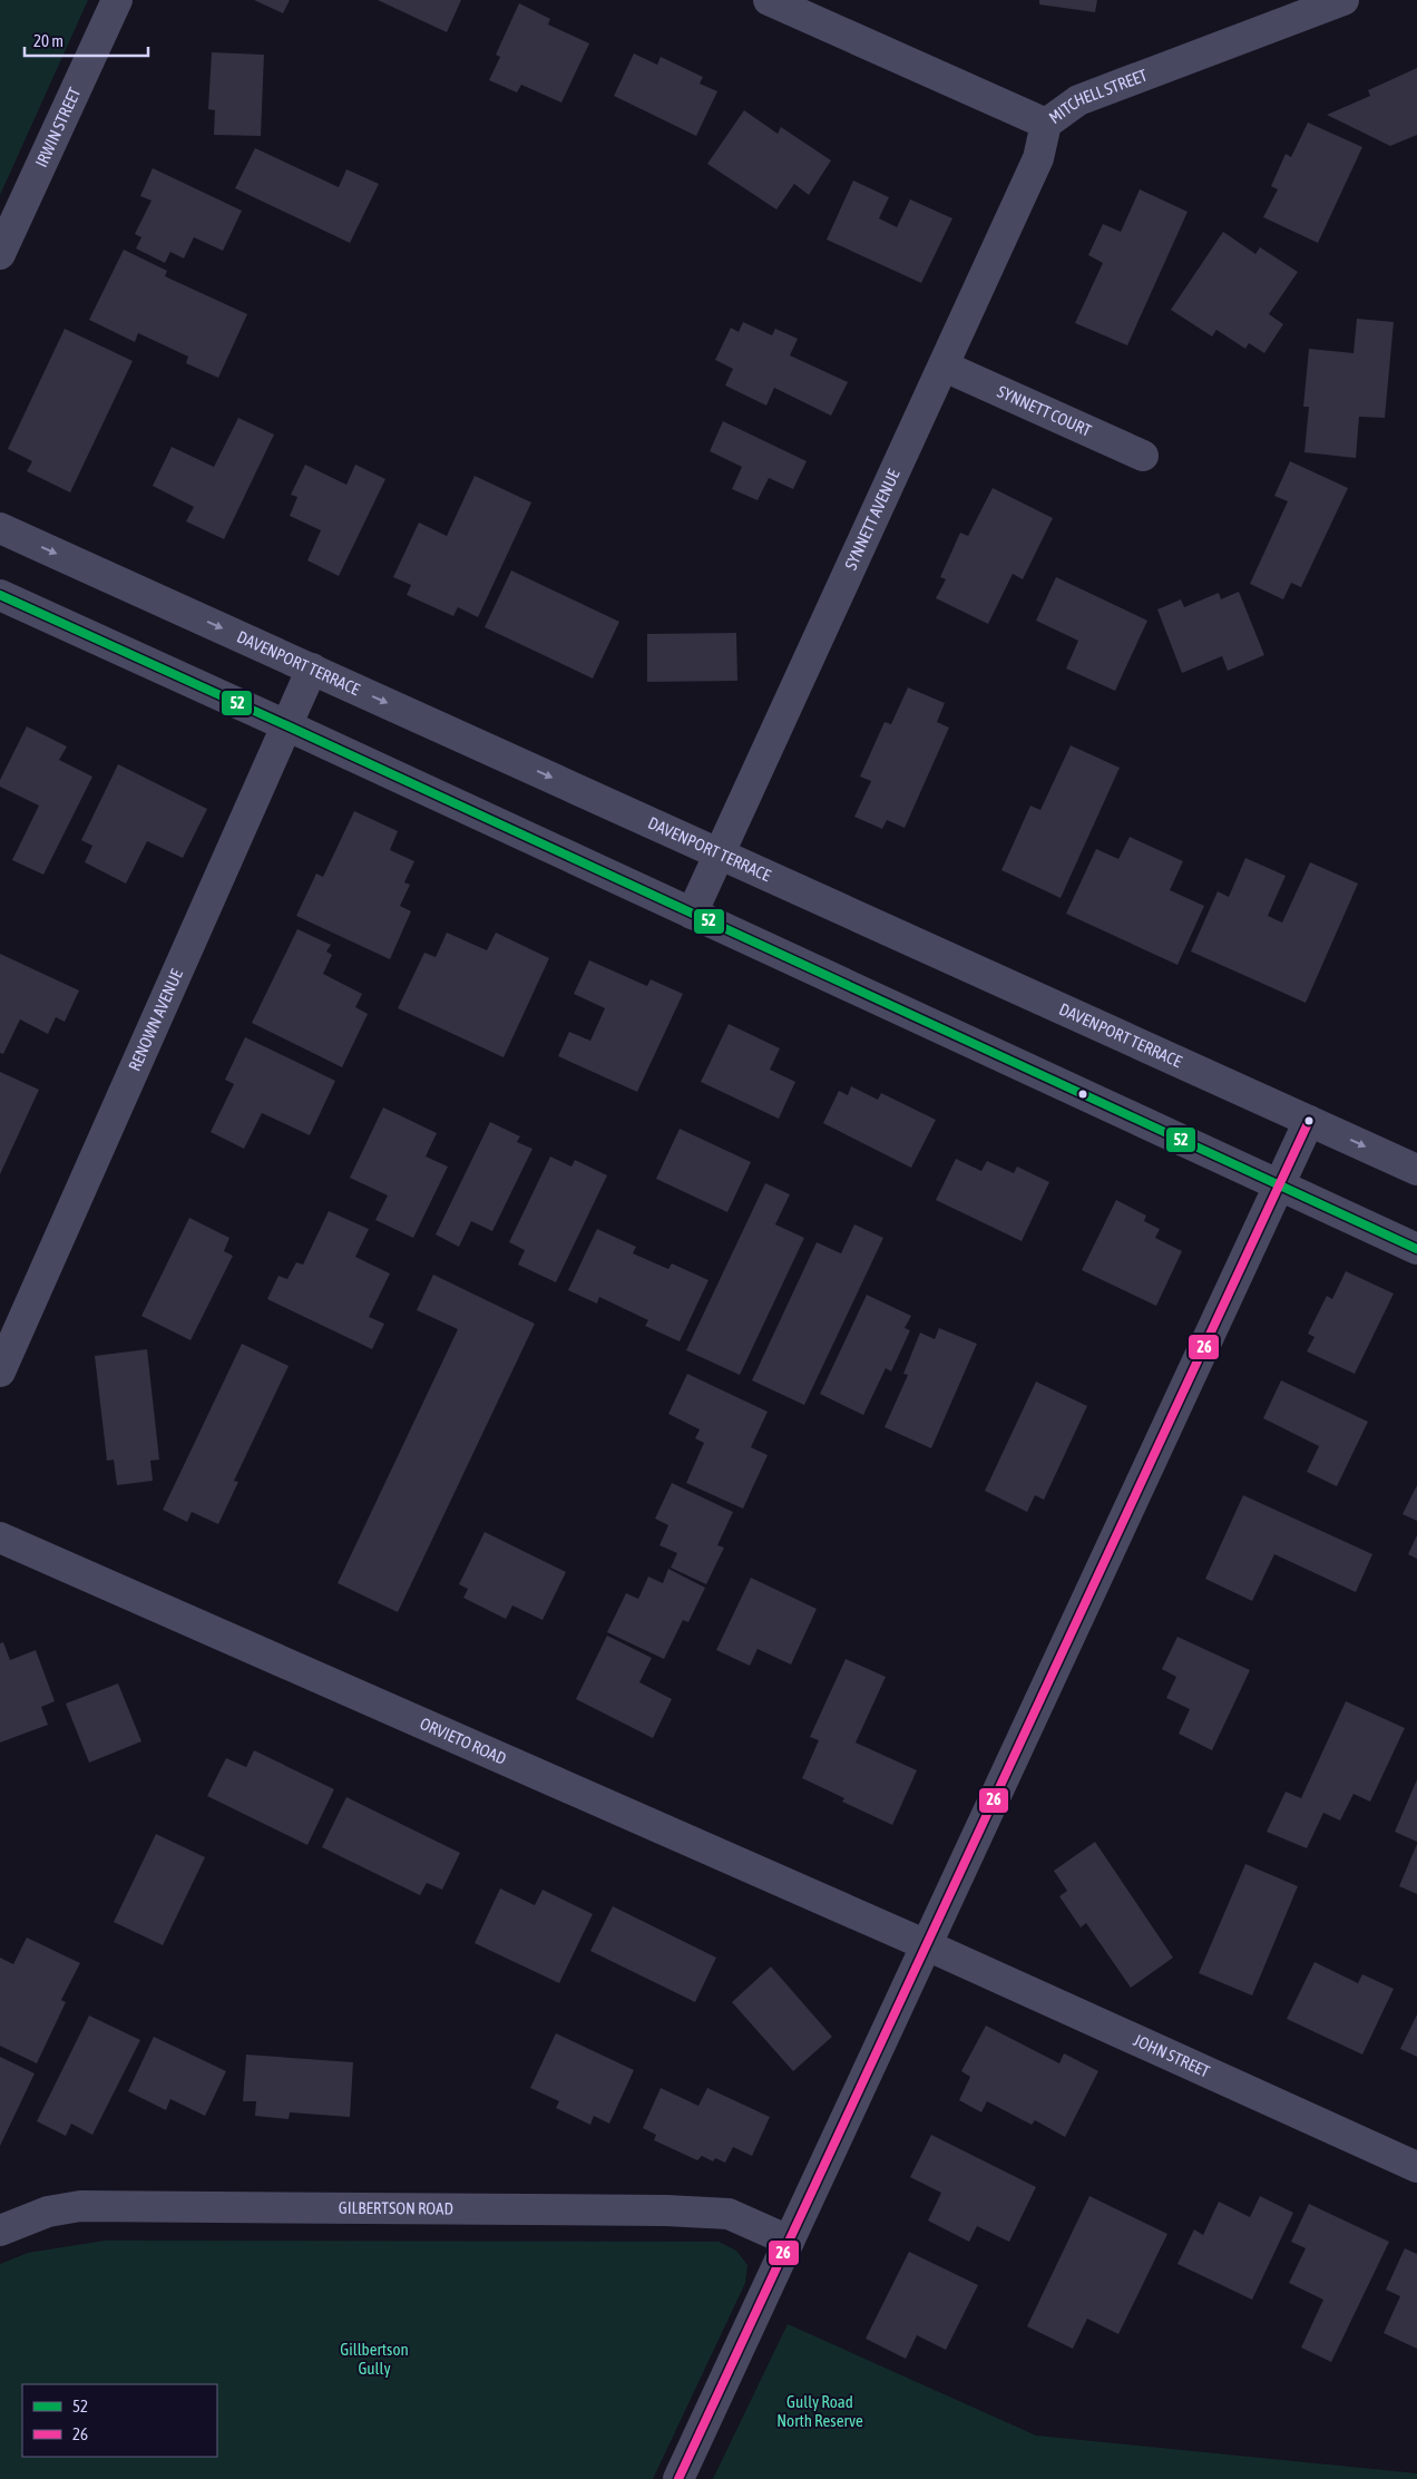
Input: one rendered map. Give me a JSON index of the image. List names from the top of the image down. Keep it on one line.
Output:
{"streets":{"street":["MITCHELL STREET","IRWIN STREET","SYNNETT COURT","SYNNETT AVENUE","DAVENPORT TERRACE","RENOWN AVENUE","ORVIETO ROAD","JOHN STREET","GILBERTSON ROAD"]},"crossings":[["MITCHELL STREET","SYNNETT AVENUE"],["SYNNETT COURT","SYNNETT AVENUE"],["SYNNETT AVENUE","DAVENPORT TERRACE"],["DAVENPORT TERRACE","RENOWN AVENUE"],["ORVIETO ROAD","JOHN STREET"]],"parks":["Gillbertson Gully","Gully Road North Reserve"],"lines":["transit line 52","transit line 26"],"legend":["52","26"],"scale_bar":"20 m"}
